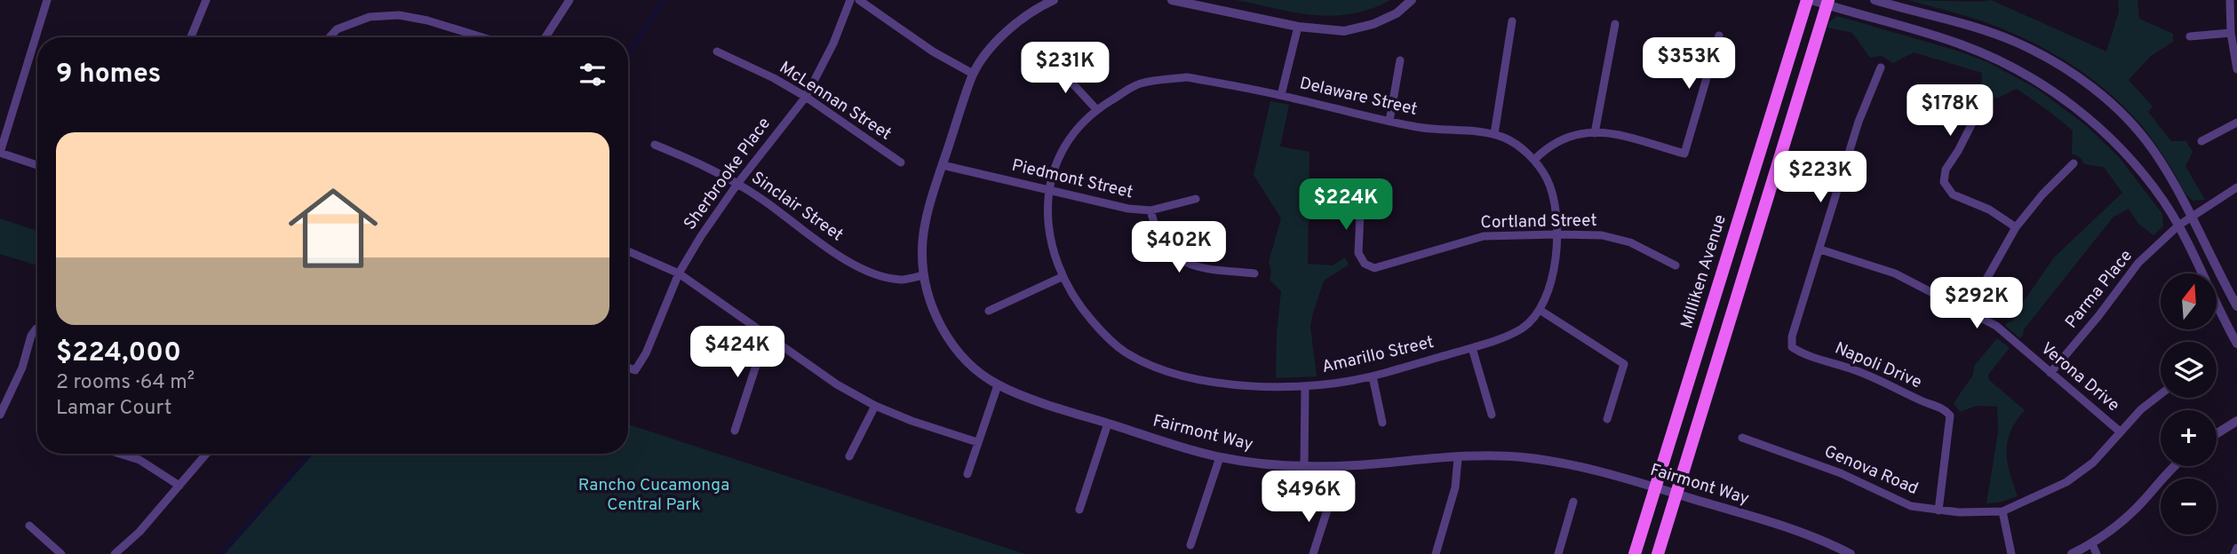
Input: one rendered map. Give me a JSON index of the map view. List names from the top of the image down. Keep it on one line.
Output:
{"streets":{"main road":["Milliken Avenue"],"street":["Delaware Street","McLennan Street","Sherbrooke Place","Piedmont Street","Sinclair Street","Cortland Street","Parma Place","Amarillo Street","Napoli Drive","Verona Drive","Fairmont Way","Genova Road"]},"crossings":[["Delaware Street","Piedmont Street"],["Delaware Street","Cortland Street"],["Delaware Street","Amarillo Street"],["McLennan Street","Sherbrooke Place"],["Sherbrooke Place","Sinclair Street"],["Piedmont Street","Amarillo Street"],["Piedmont Street","Fairmont Way"],["Sinclair Street","Fairmont Way"],["Cortland Street","Amarillo Street"],["Milliken Avenue","Fairmont Way"],["Parma Place","Verona Drive"],["Napoli Drive","Verona Drive"],["Napoli Drive","Genova Road"],["Verona Drive","Genova Road"]],"parks":["Rancho Cucamonga Central Park"],"north":"top","page":{"price":["$353K","$231K","$178K","$223K","$224K","$402K","$292K","$424K","$496K"],"heading":"9 homes","list":[{"name":"$224,000","note":"2 rooms · 64 m² · Lamar Court"}],"map_buttons":["+","−"]}}
